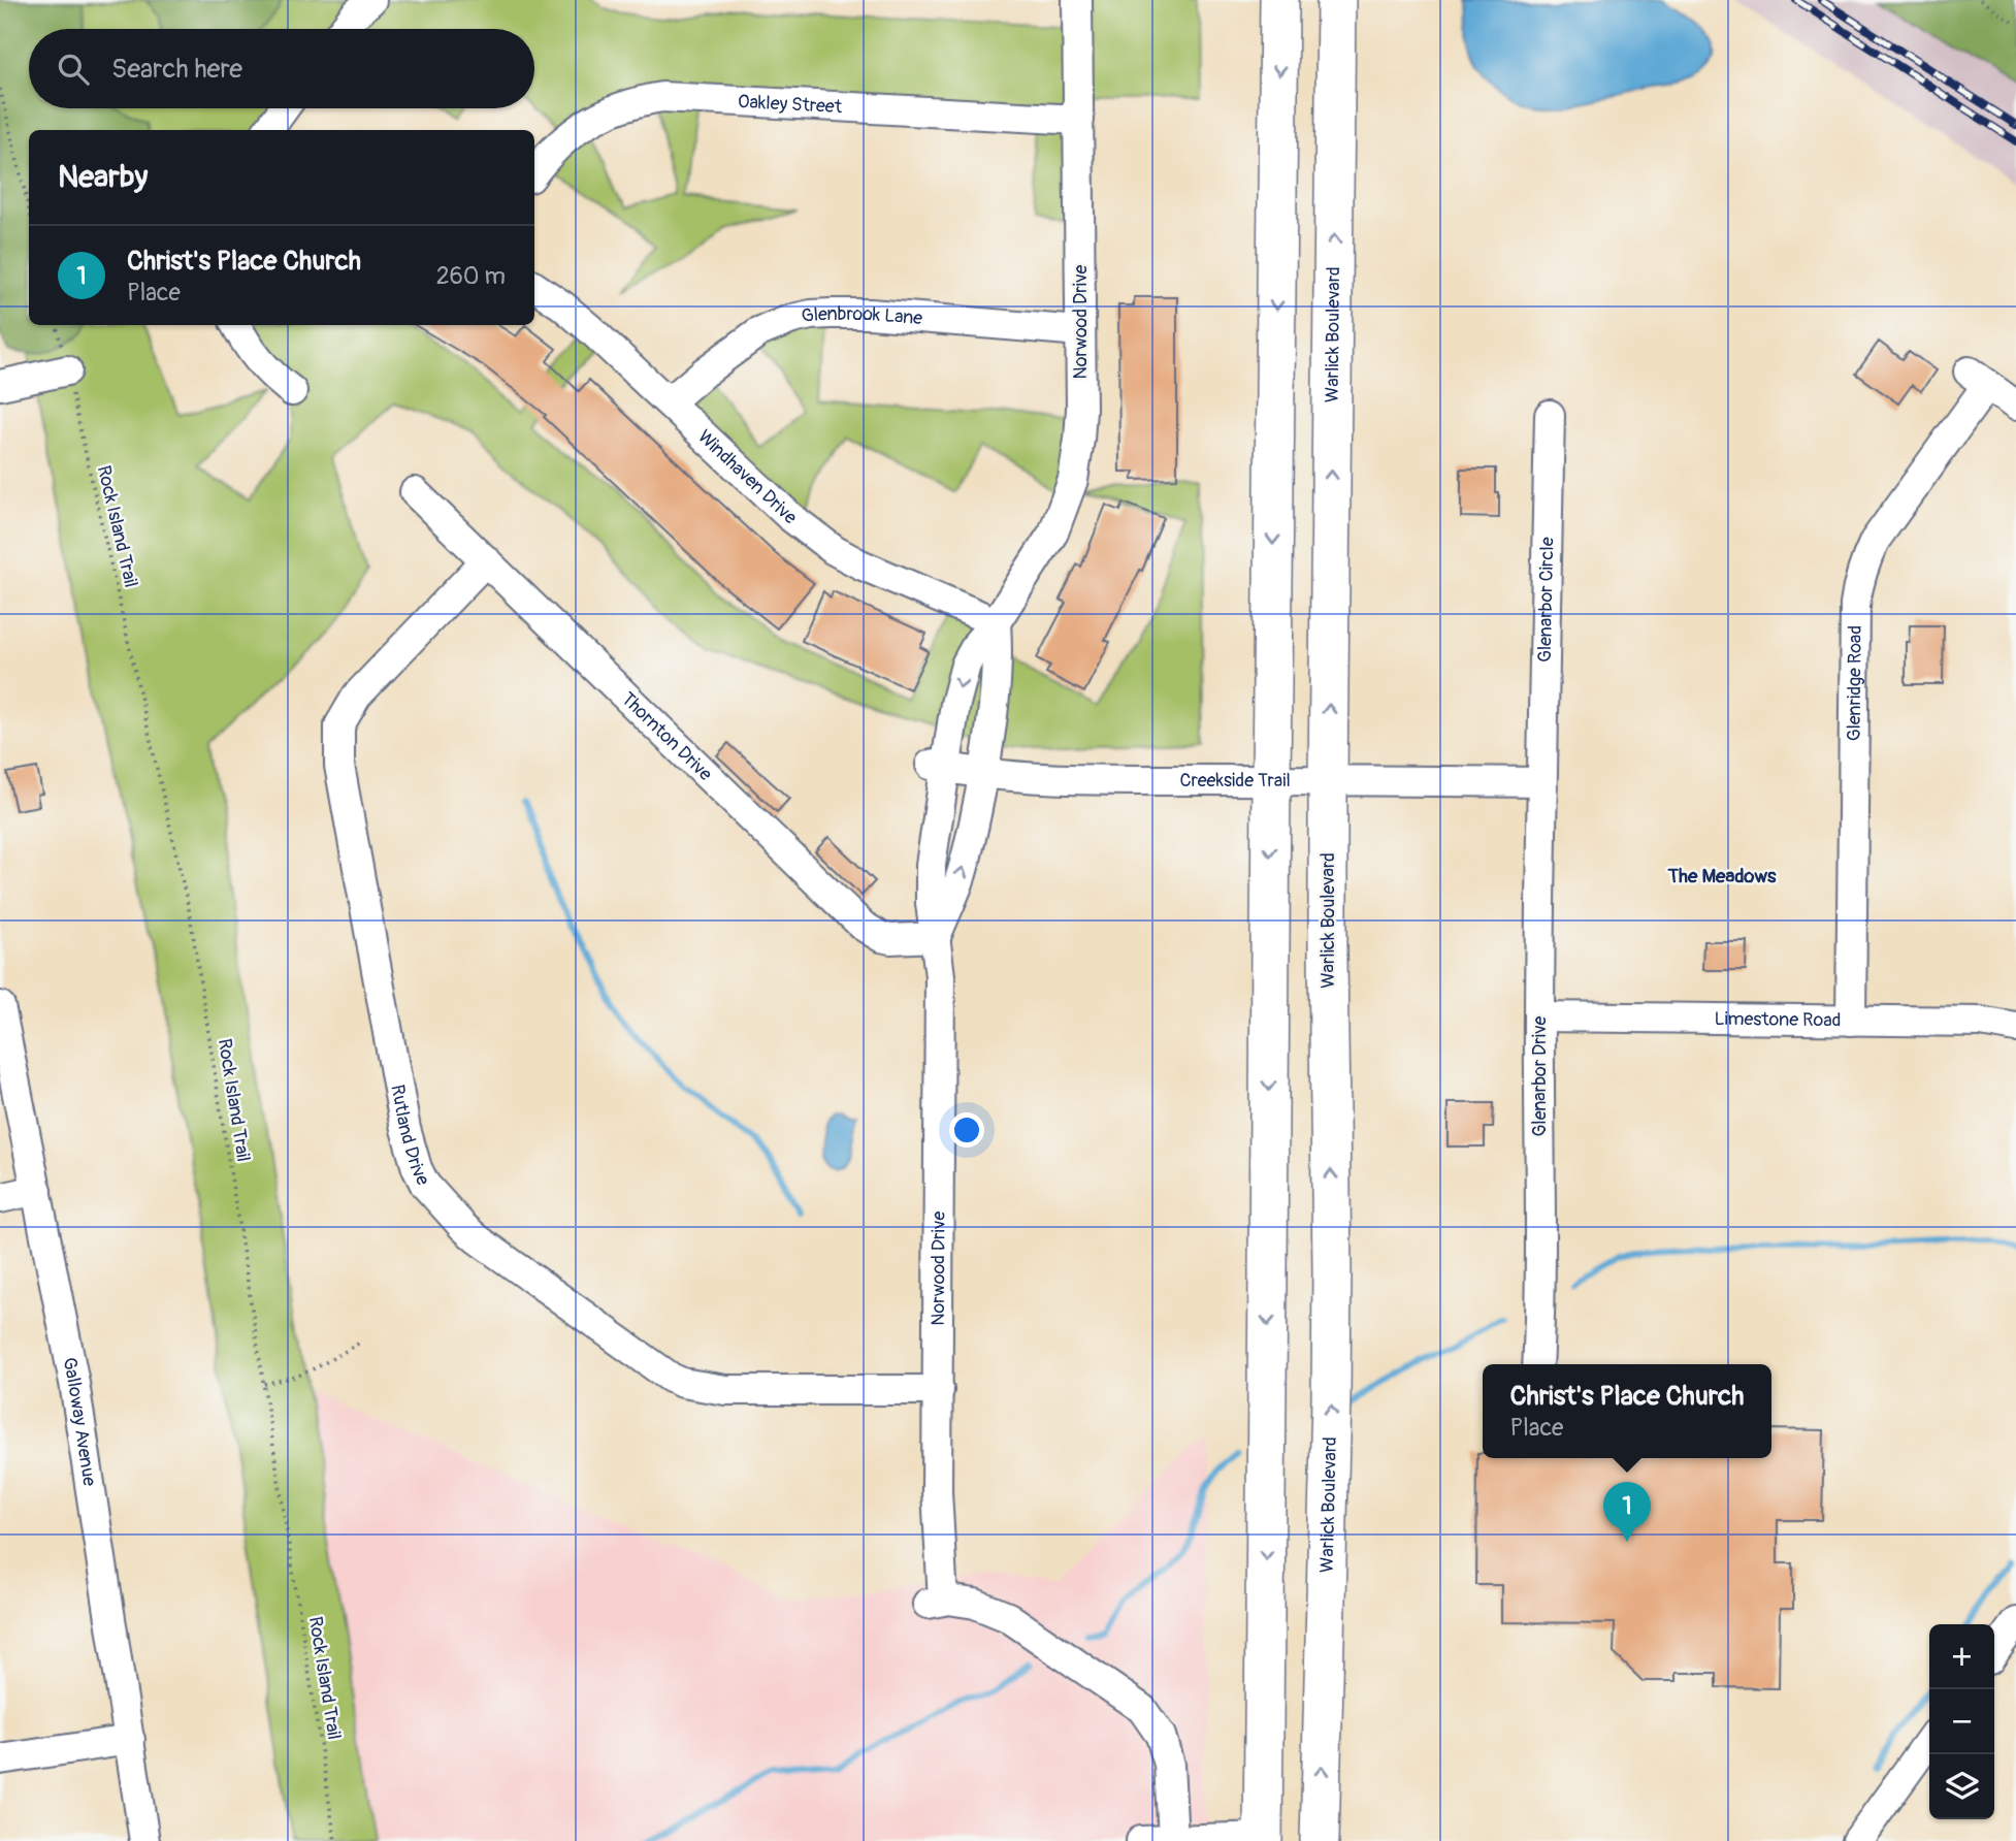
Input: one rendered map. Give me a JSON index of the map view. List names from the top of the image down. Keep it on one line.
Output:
{"streets":{"main road":["Warlick Boulevard"],"street":["Oakley Street","Glenbrook Lane","Norwood Drive","Windhaven Drive","Glenarbor Circle","Glenridge Road","Thornton Drive","Creekside Trail","Limestone Road","Glenarbor Drive","Rutland Drive","Galloway Avenue"],"path":["Rock Island Trail"]},"crossings":[["Oakley Street","Norwood Drive"],["Glenbrook Lane","Norwood Drive"],["Glenbrook Lane","Windhaven Drive"],["Norwood Drive","Windhaven Drive"],["Norwood Drive","Thornton Drive"],["Norwood Drive","Creekside Trail"],["Norwood Drive","Rutland Drive"],["Warlick Boulevard","Creekside Trail"],["Glenarbor Circle","Creekside Trail"],["Glenarbor Circle","Glenarbor Drive"],["Glenridge Road","Limestone Road"],["Thornton Drive","Rutland Drive"],["Creekside Trail","Glenarbor Drive"],["Limestone Road","Glenarbor Drive"]],"districts":["The Meadows"],"page":{"search":"Search here","heading":"Nearby","list":[{"mark":"1","name":"Christ's Place Church","note":"Place","value":"260 m"}],"popup":["Christ's Place Church","Place"],"pins":"1","map_buttons":["+","−"]}}
